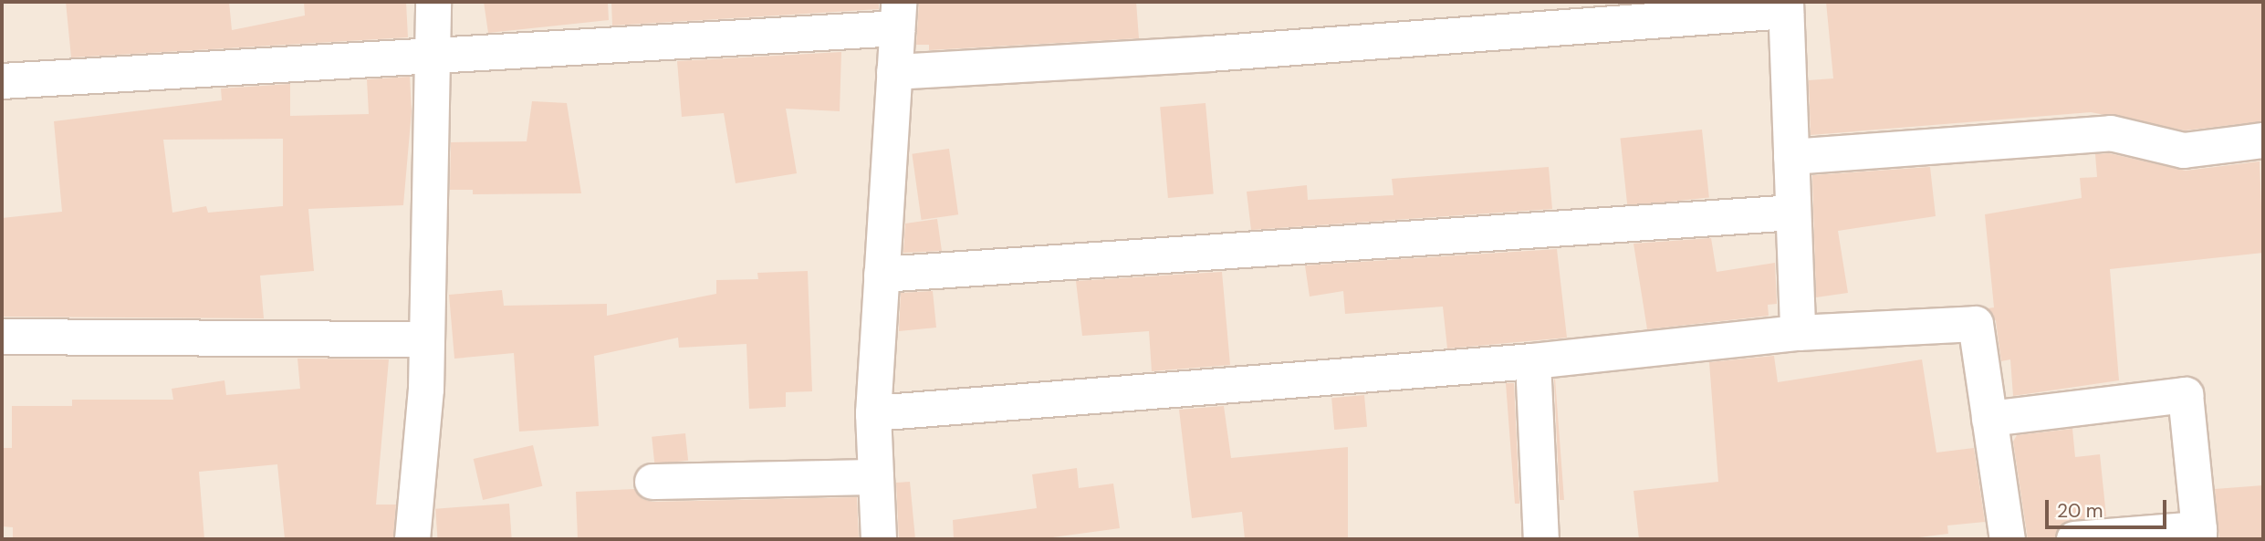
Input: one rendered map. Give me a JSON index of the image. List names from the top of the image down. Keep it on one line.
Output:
{"scale_bar":"20 m"}
